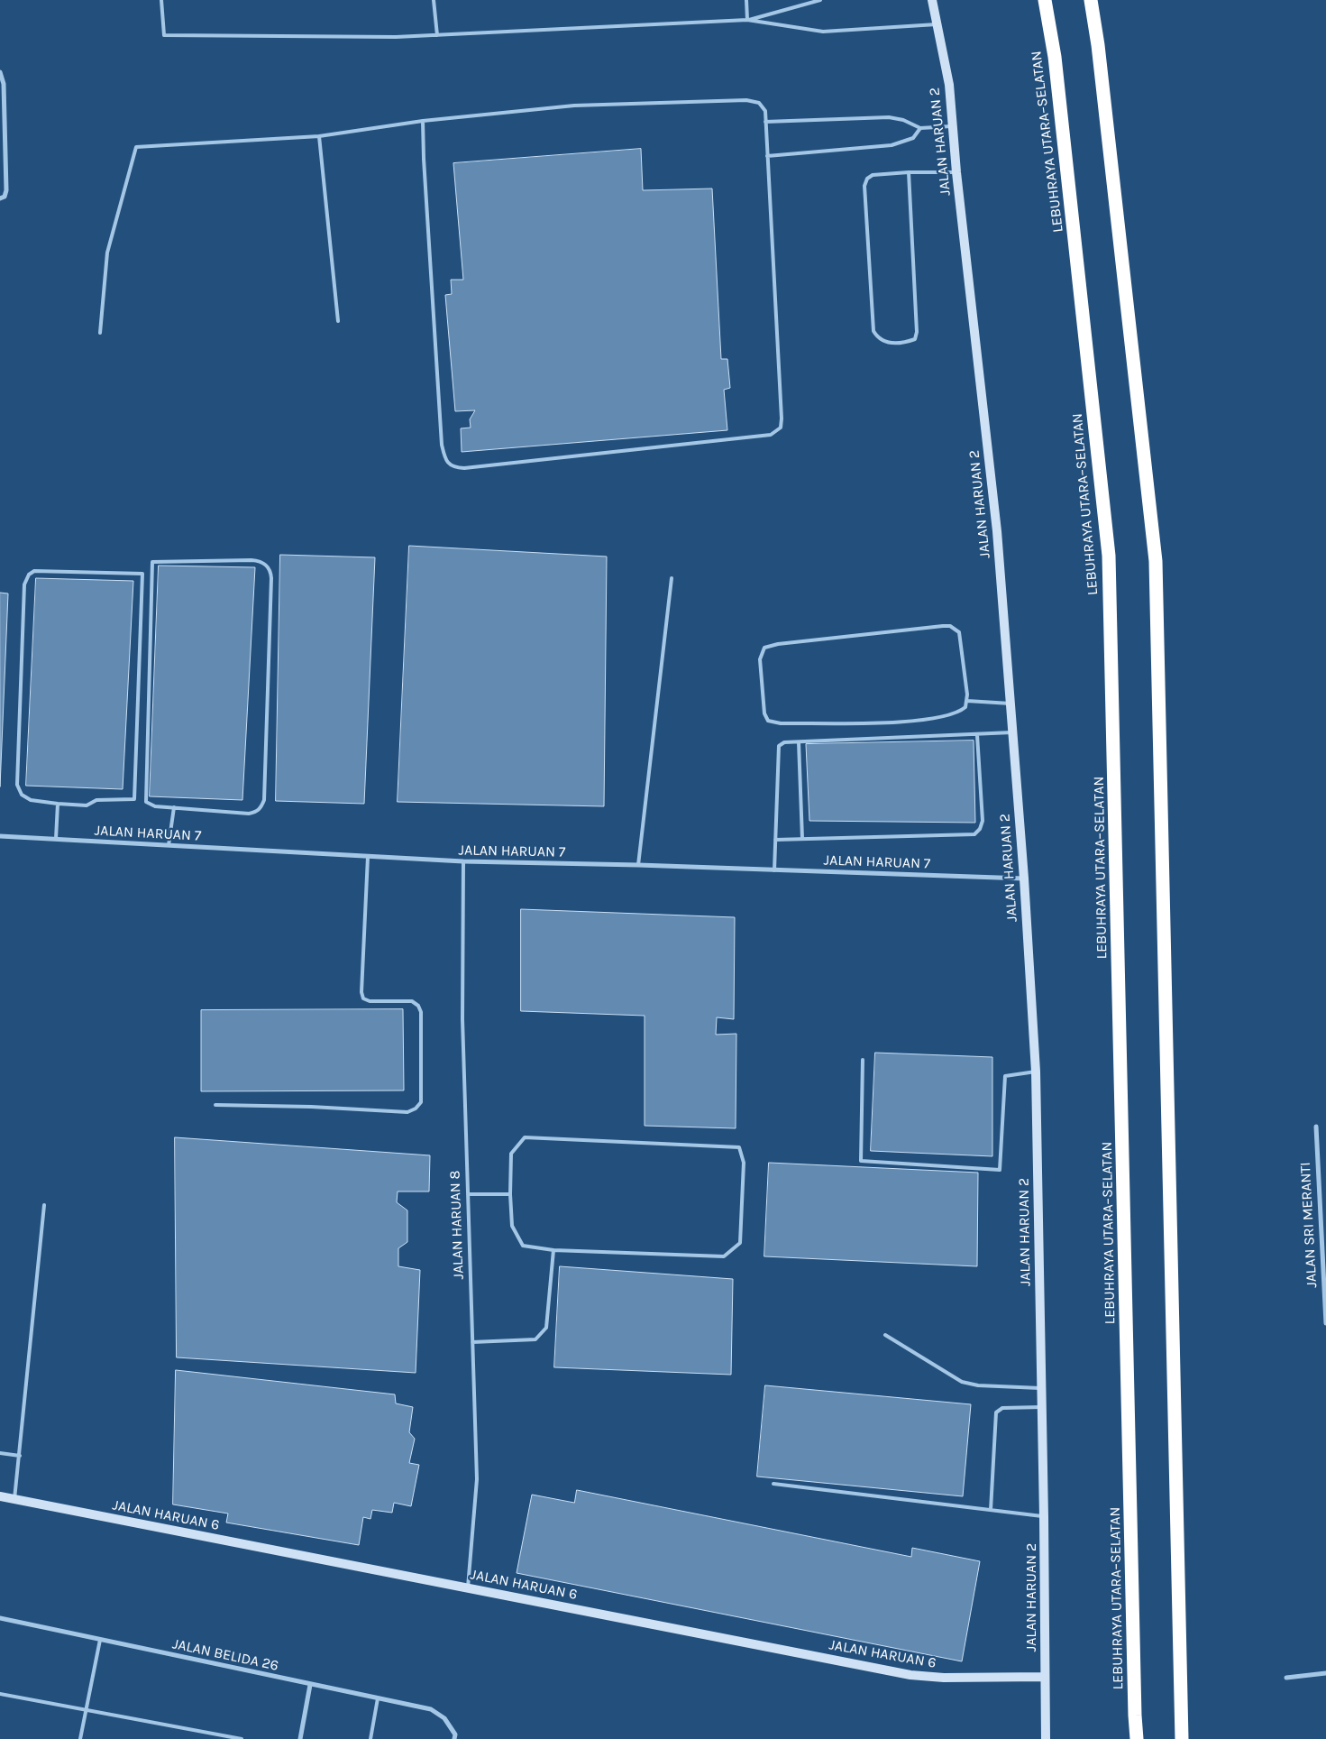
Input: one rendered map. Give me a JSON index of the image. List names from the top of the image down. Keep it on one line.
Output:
{"streets":{"highway":["LEBUHRAYA UTARA–SELATAN"],"main road":["JALAN HARUAN 2","JALAN HARUAN 6"],"street":["JALAN HARUAN 7","JALAN SRI MERANTI","JALAN BELIDA 26"],"lane":["JALAN HARUAN 8"]},"crossings":[["JALAN HARUAN 2","JALAN HARUAN 7"],["JALAN HARUAN 2","JALAN HARUAN 6"],["JALAN HARUAN 7","JALAN HARUAN 8"],["JALAN HARUAN 8","JALAN HARUAN 6"]]}
